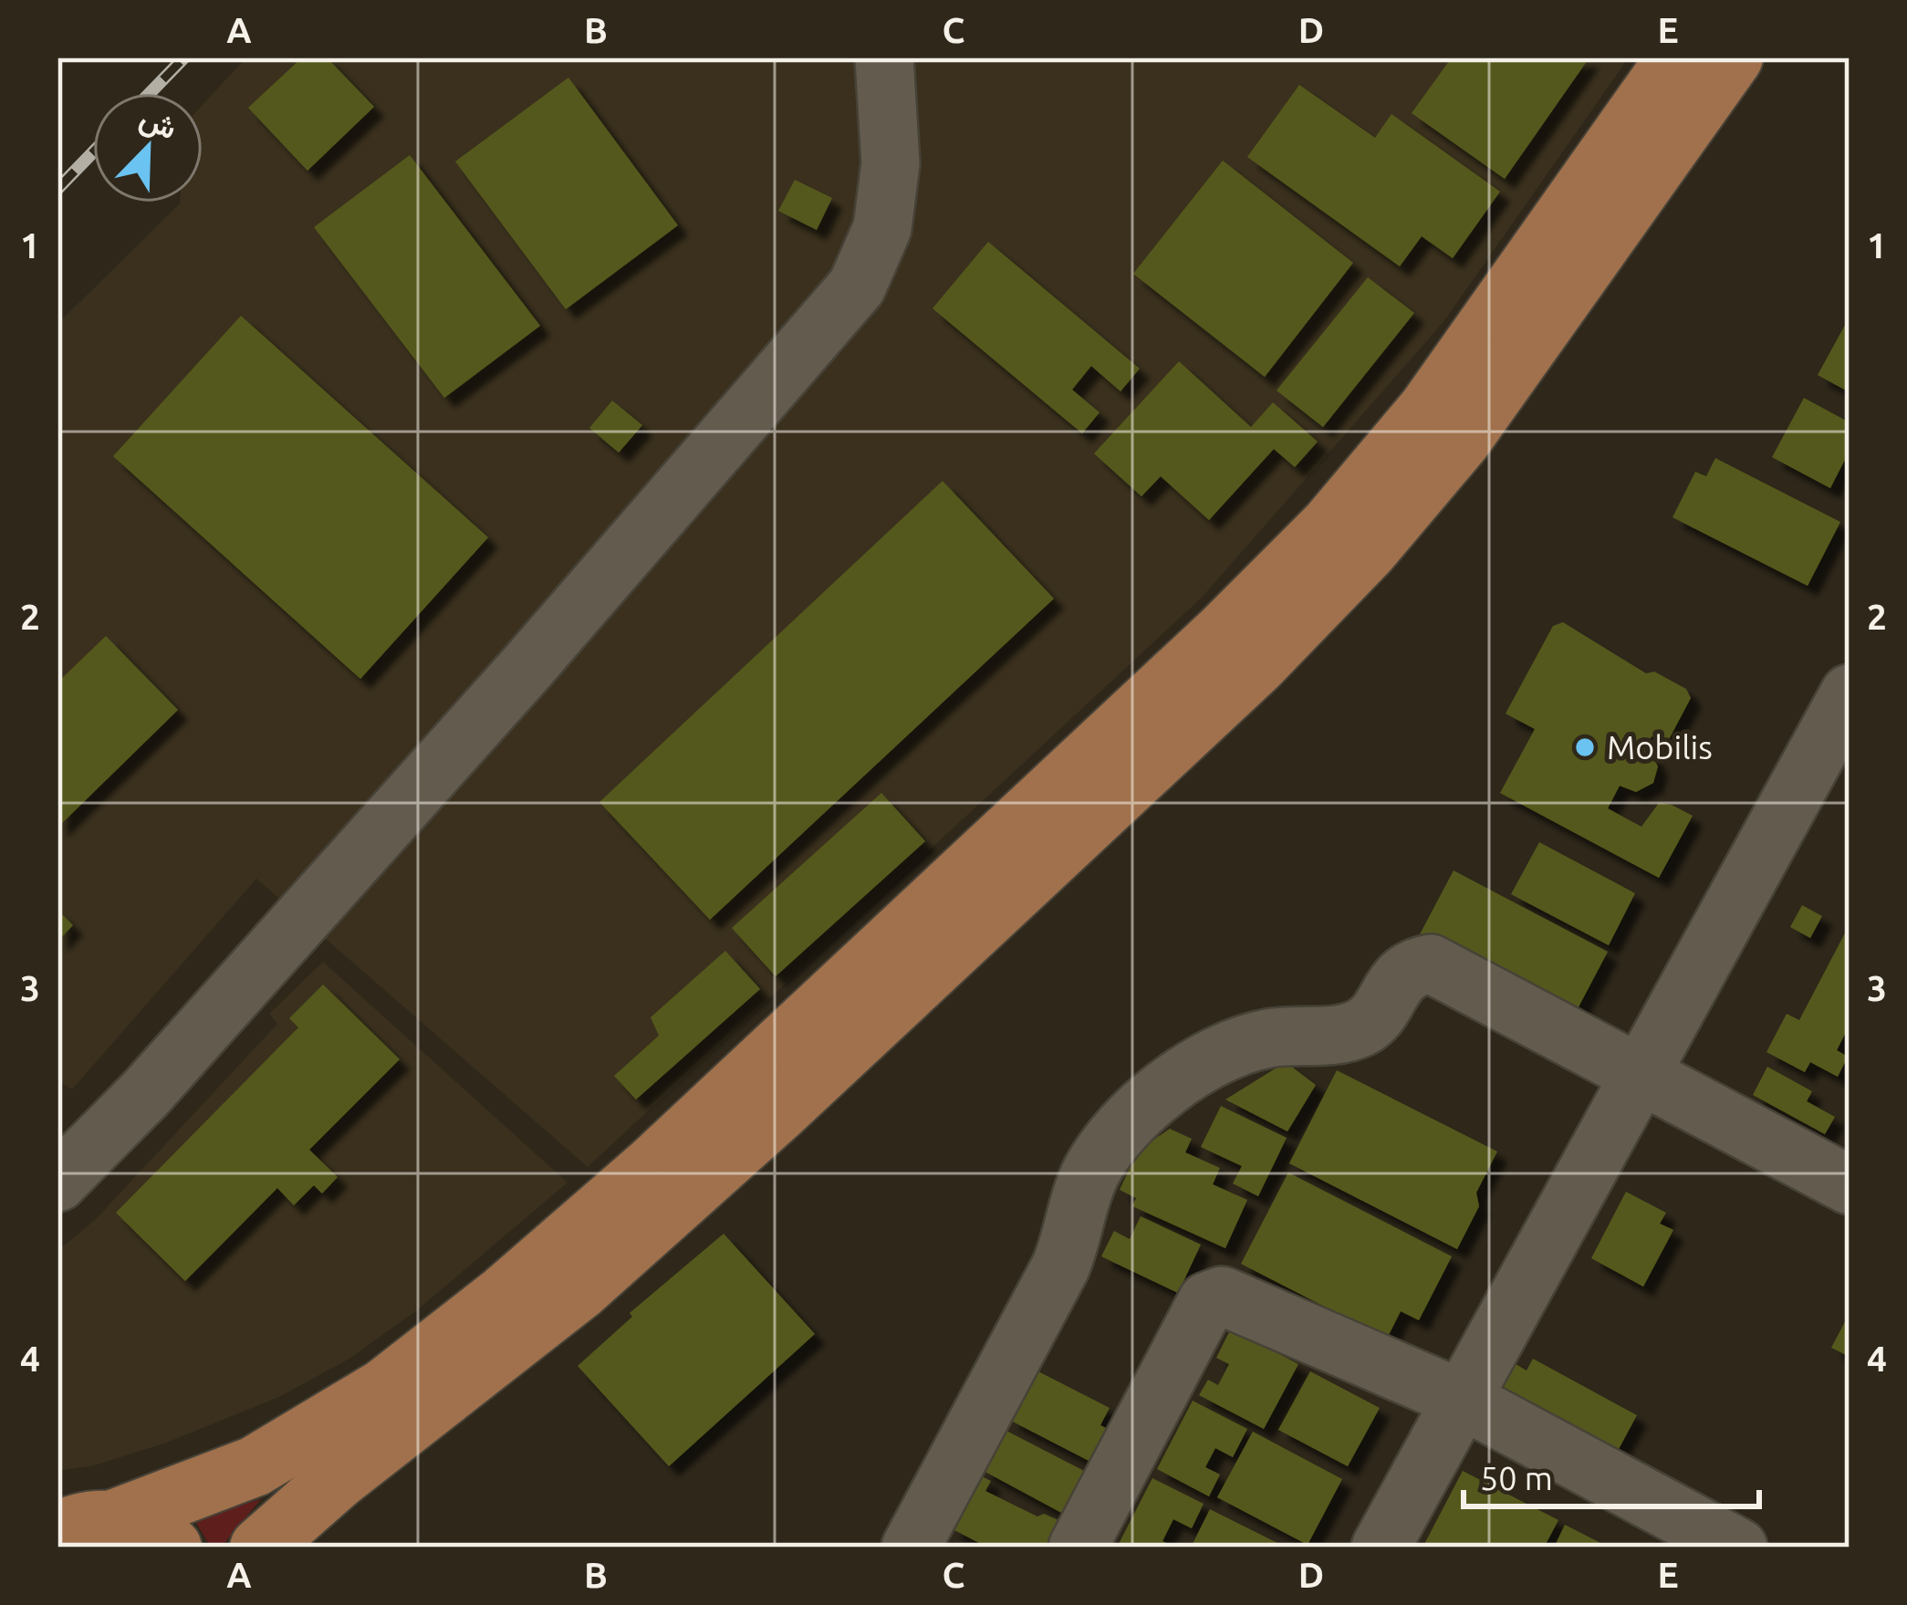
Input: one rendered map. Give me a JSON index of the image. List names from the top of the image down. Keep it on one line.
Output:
{"places":["Mobilis"],"scale_bar":"50 m","north":"top right","grid":{"columns":["A","B","C","D","E"],"rows":["1","2","3","4"]}}
